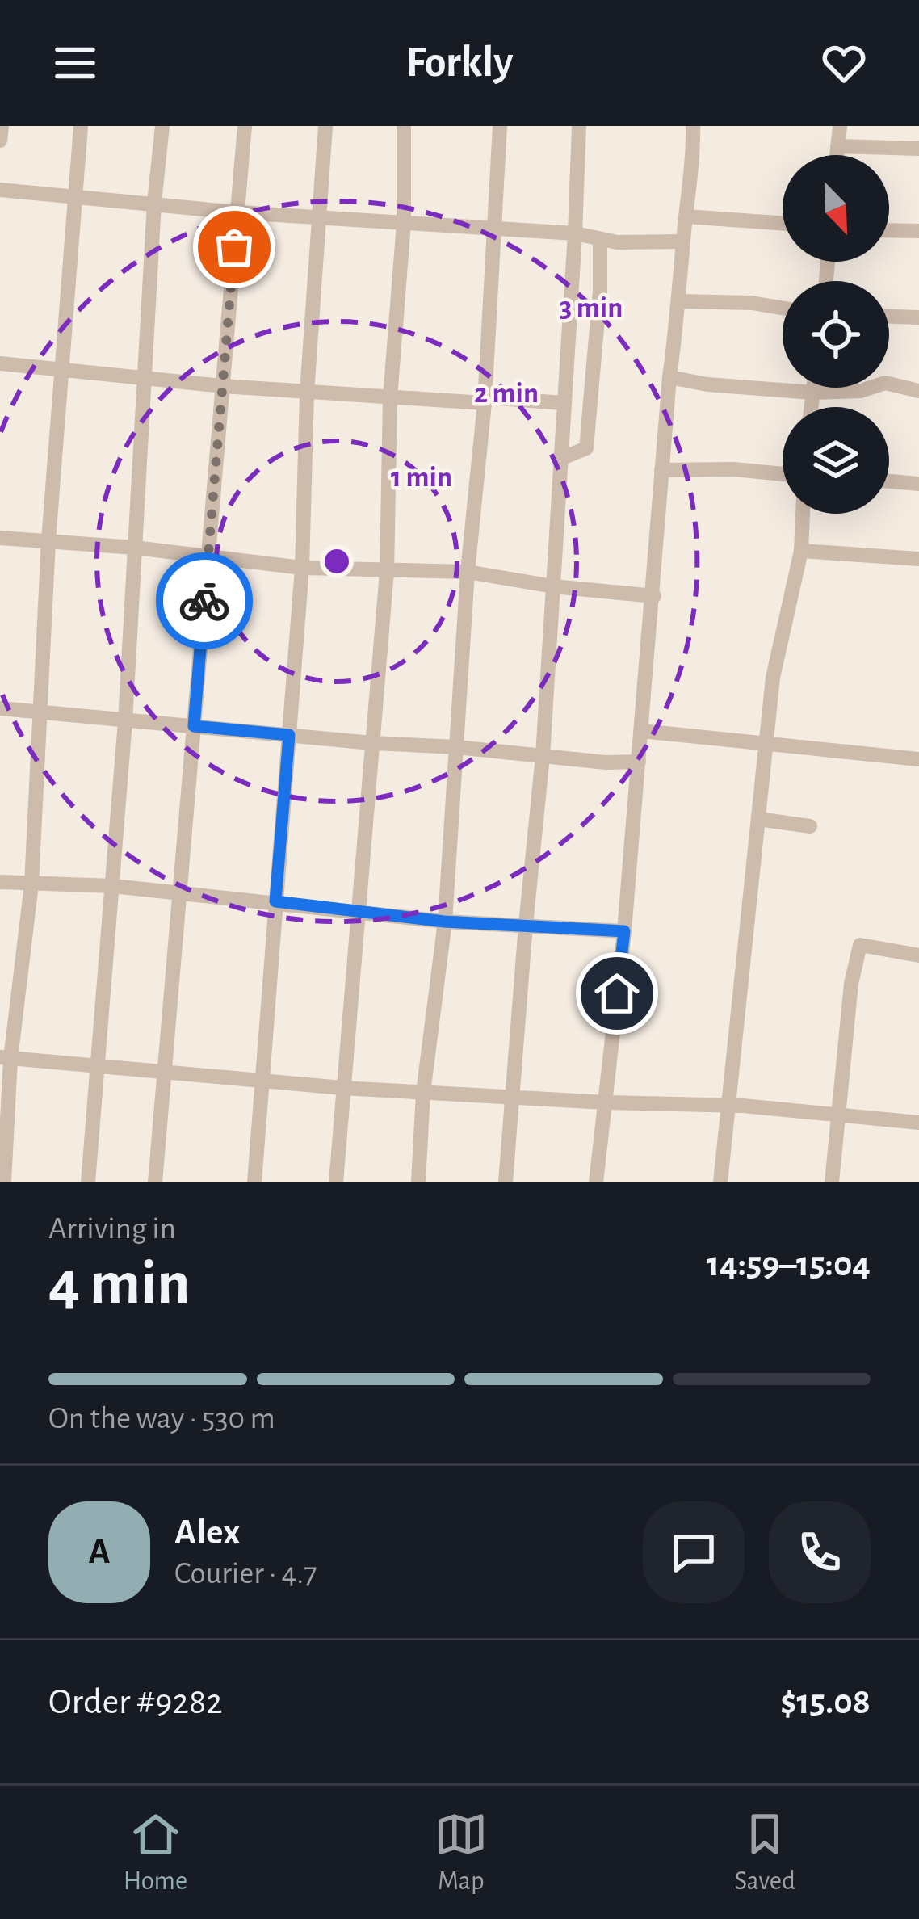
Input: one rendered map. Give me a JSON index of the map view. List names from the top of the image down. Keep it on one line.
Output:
{"north":"bottom right","page":{"header":"Forkly","heading":["4 min","Arriving in","14:59–15:04"],"panel":["Alex","Courier · 4.7","Order #9282","$15.08"],"bar":"On the way · 530 m","round":"A","tabs":["Home","Map","Saved"]},"rings":["3 min","2 min","1 min"]}
